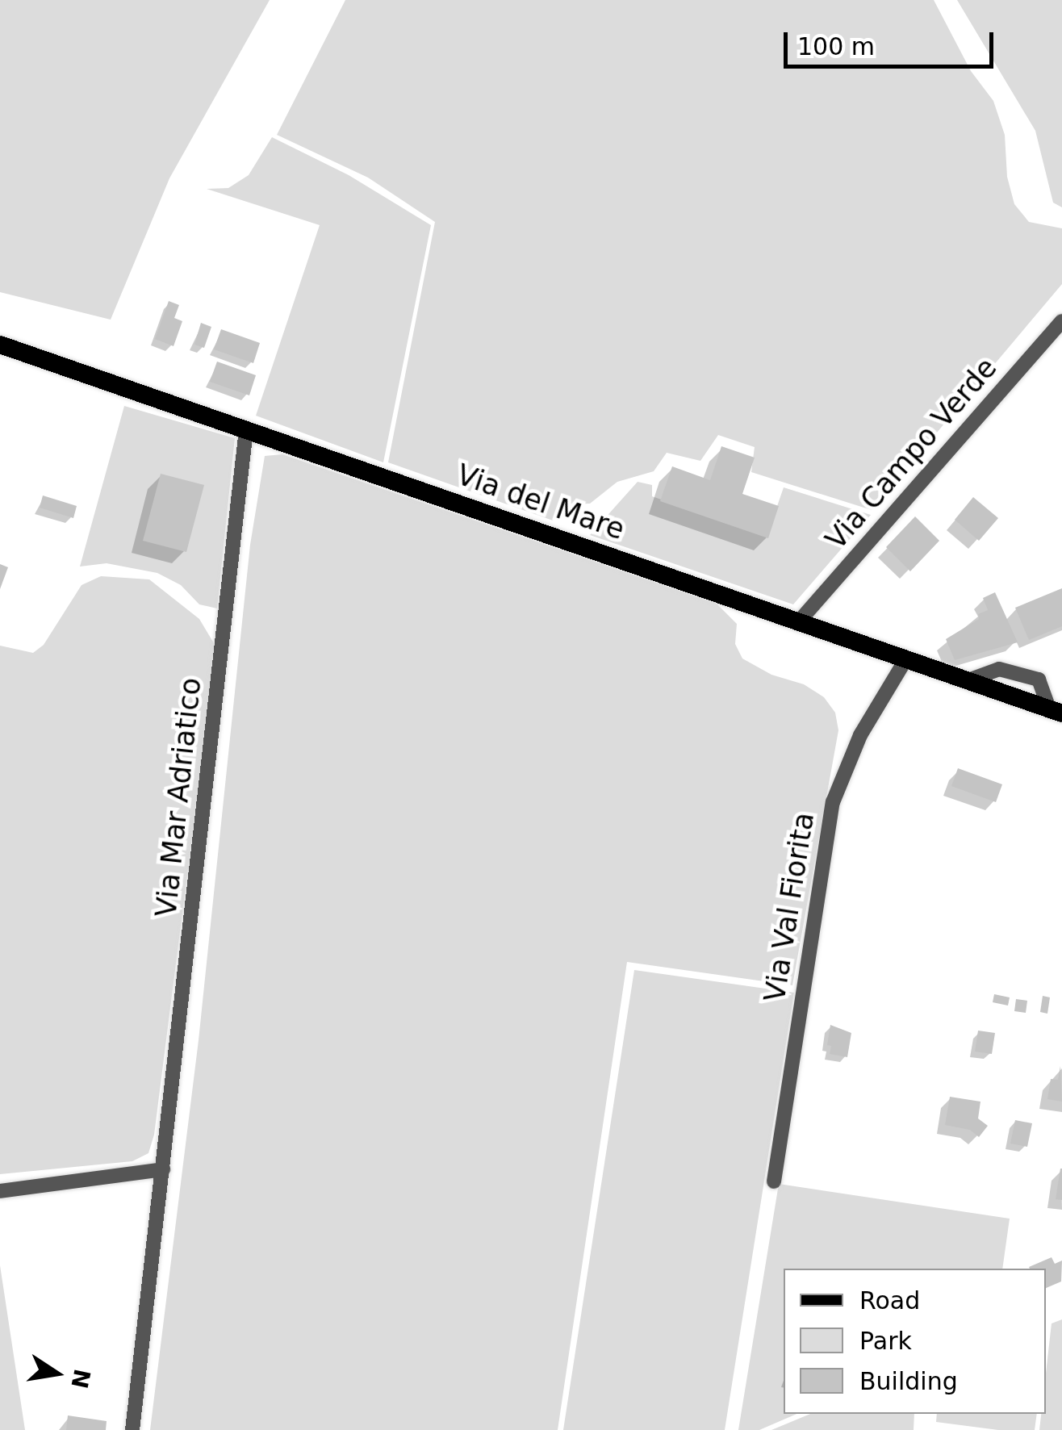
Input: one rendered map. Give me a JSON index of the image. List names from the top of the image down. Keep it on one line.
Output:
{"streets":{"main road":["Via del Mare"],"street":["Via Campo Verde","Via Mar Adriatico","Via Val Fiorita"]},"crossings":[["Via Campo Verde","Via del Mare"],["Via del Mare","Via Mar Adriatico"],["Via del Mare","Via Val Fiorita"]],"legend":["Road","Park","Building"],"scale_bar":"100 m","north":"right"}
